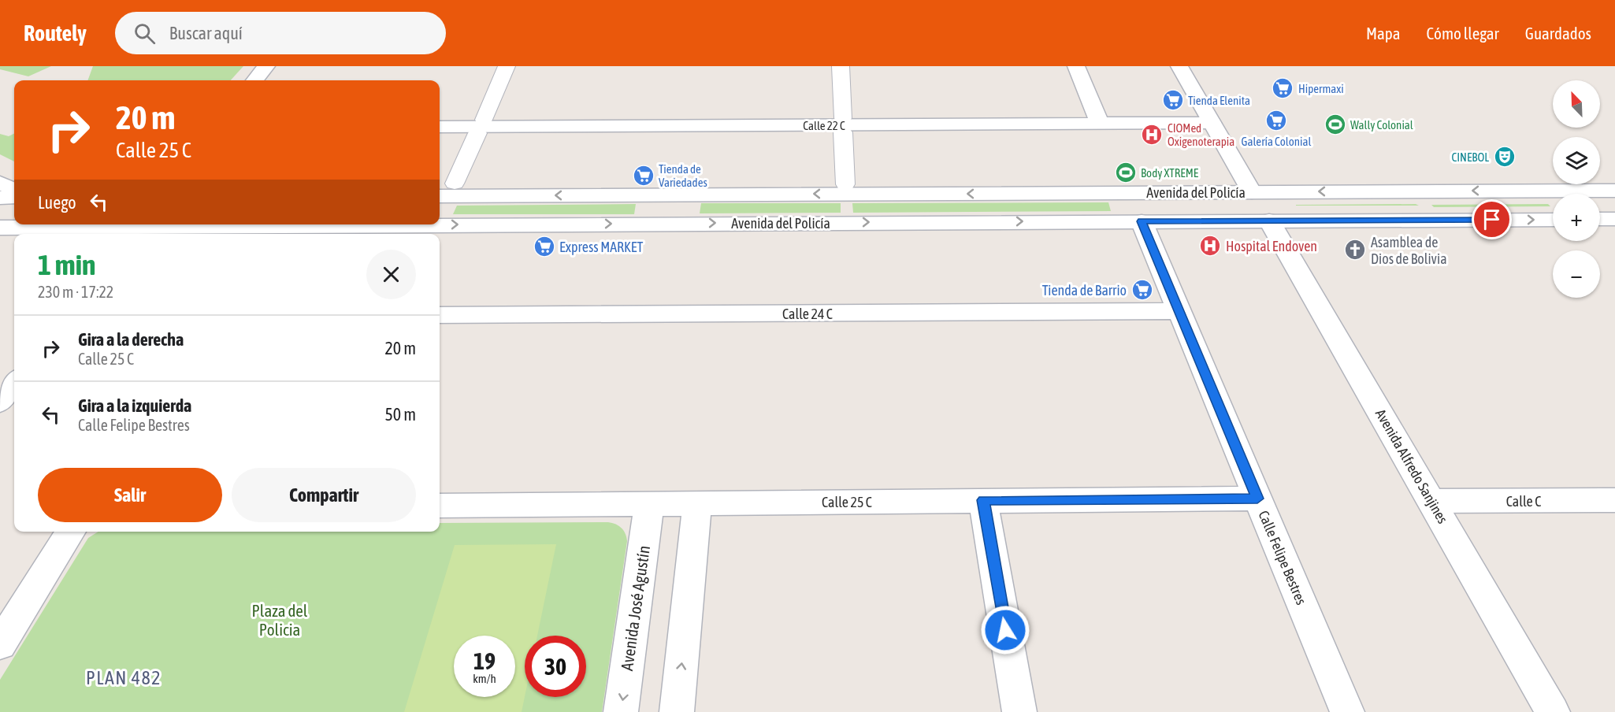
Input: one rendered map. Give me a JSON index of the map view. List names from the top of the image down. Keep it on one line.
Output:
{"streets":{"street":["Calle 22 C","Avenida del Policía","Calle 24 C","Avenida Alfredo Sanjines","Calle C","Calle 25 C","Calle Felipe Bestres","Avenida José Agustín"]},"crossings":[["Avenida del Policía","Avenida Alfredo Sanjines"],["Avenida del Policía","Calle Felipe Bestres"],["Calle 24 C","Calle Felipe Bestres"],["Avenida Alfredo Sanjines","Calle C"],["Calle 25 C","Calle Felipe Bestres"],["Calle 25 C","Avenida José Agustín"]],"districts":["PLAN 482"],"parks":["Plaza del Policia"],"places":{"supermarket":["Hipermaxi","Tienda Elenita","Galería Colonial","Tienda de Variedades","Express MARKET","Tienda de Barrio"],"sports":["Wally Colonial","Body XTREME"],"hospital":["CIOMed Oxigenoterapia","Hospital Endoven"],"theatre":["CINEBOL"],"church":["Asamblea de Dios de Bolivia"]},"north":"top left","page":{"header":"Routely","search":"Buscar aquí","nav":["Mapa","Cómo llegar","Guardados"],"map_buttons":["+","−"],"turn":["20 m","Calle 25 C"],"then":"Luego","heading":["1 min","230 m · 17:22"],"list":[{"name":"Gira a la derecha","note":"Calle 25 C","value":"20 m"},{"name":"Gira a la izquierda","note":"Calle Felipe Bestres","value":"50 m"}],"buttons":["Salir","Compartir"],"speed":"19 km/h","limit":"30"}}
